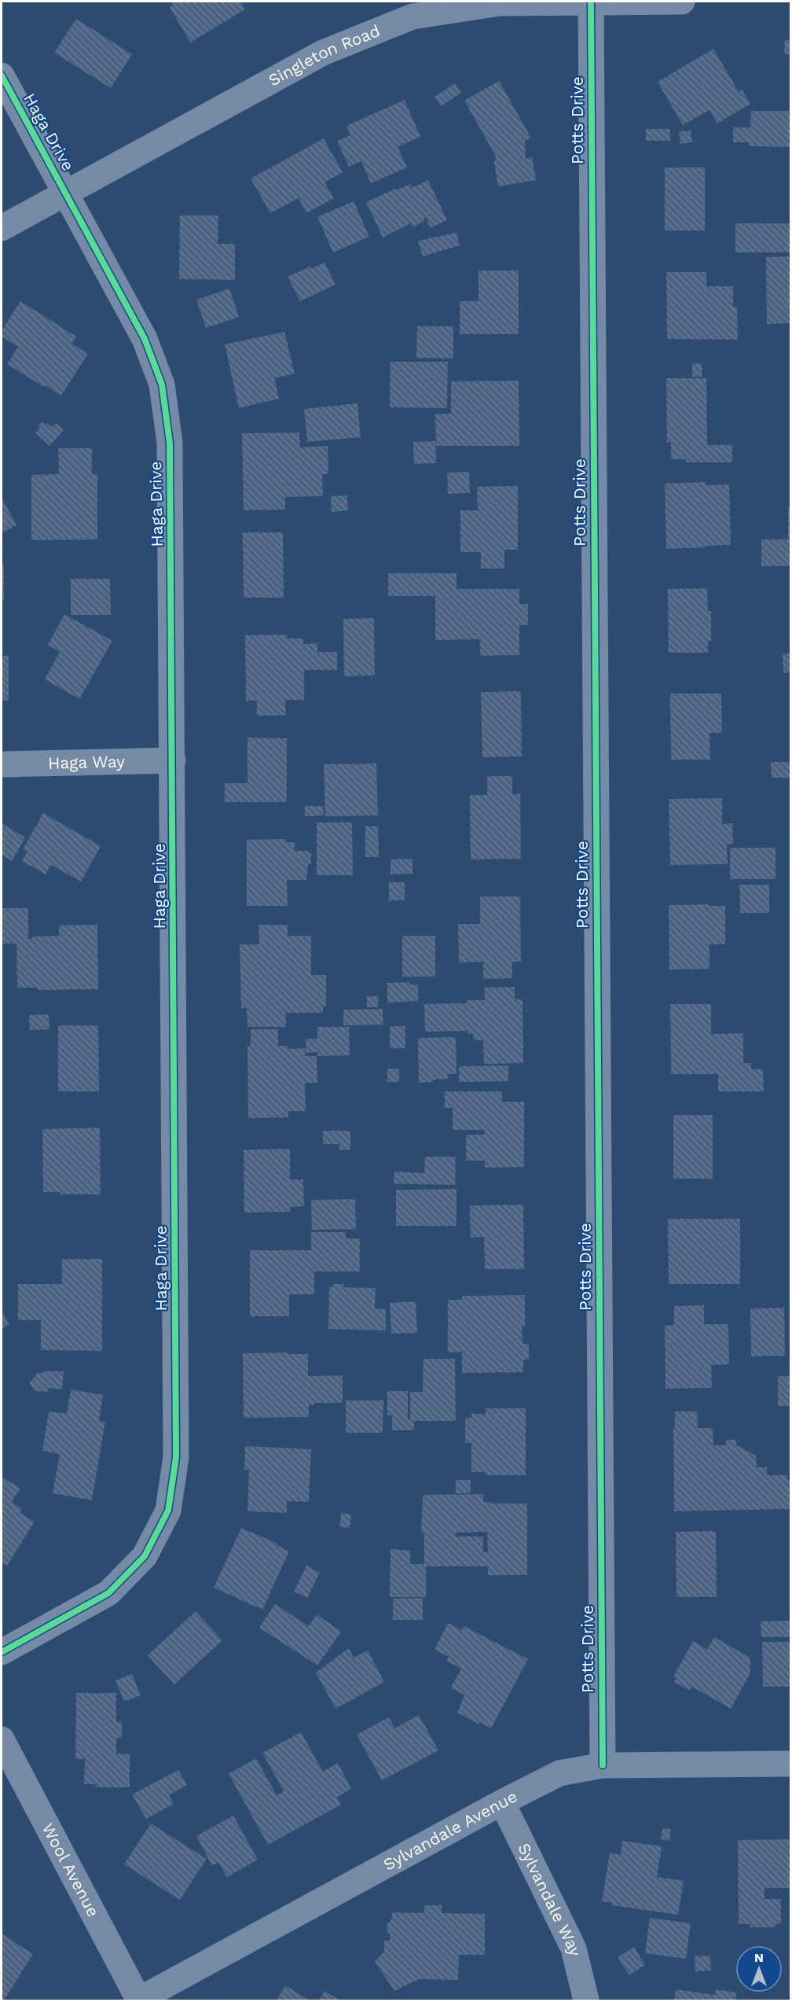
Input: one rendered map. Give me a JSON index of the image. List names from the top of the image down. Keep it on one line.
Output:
{"streets":{"street":["Singleton Road","Potts Drive","Haga Drive","Haga Way","Sylvandale Avenue","Wool Avenue","Sylvandale Way"]},"crossings":[["Singleton Road","Potts Drive"],["Singleton Road","Haga Drive"],["Potts Drive","Sylvandale Avenue"],["Haga Drive","Haga Way"],["Sylvandale Avenue","Wool Avenue"],["Sylvandale Avenue","Sylvandale Way"]],"north":"top"}
